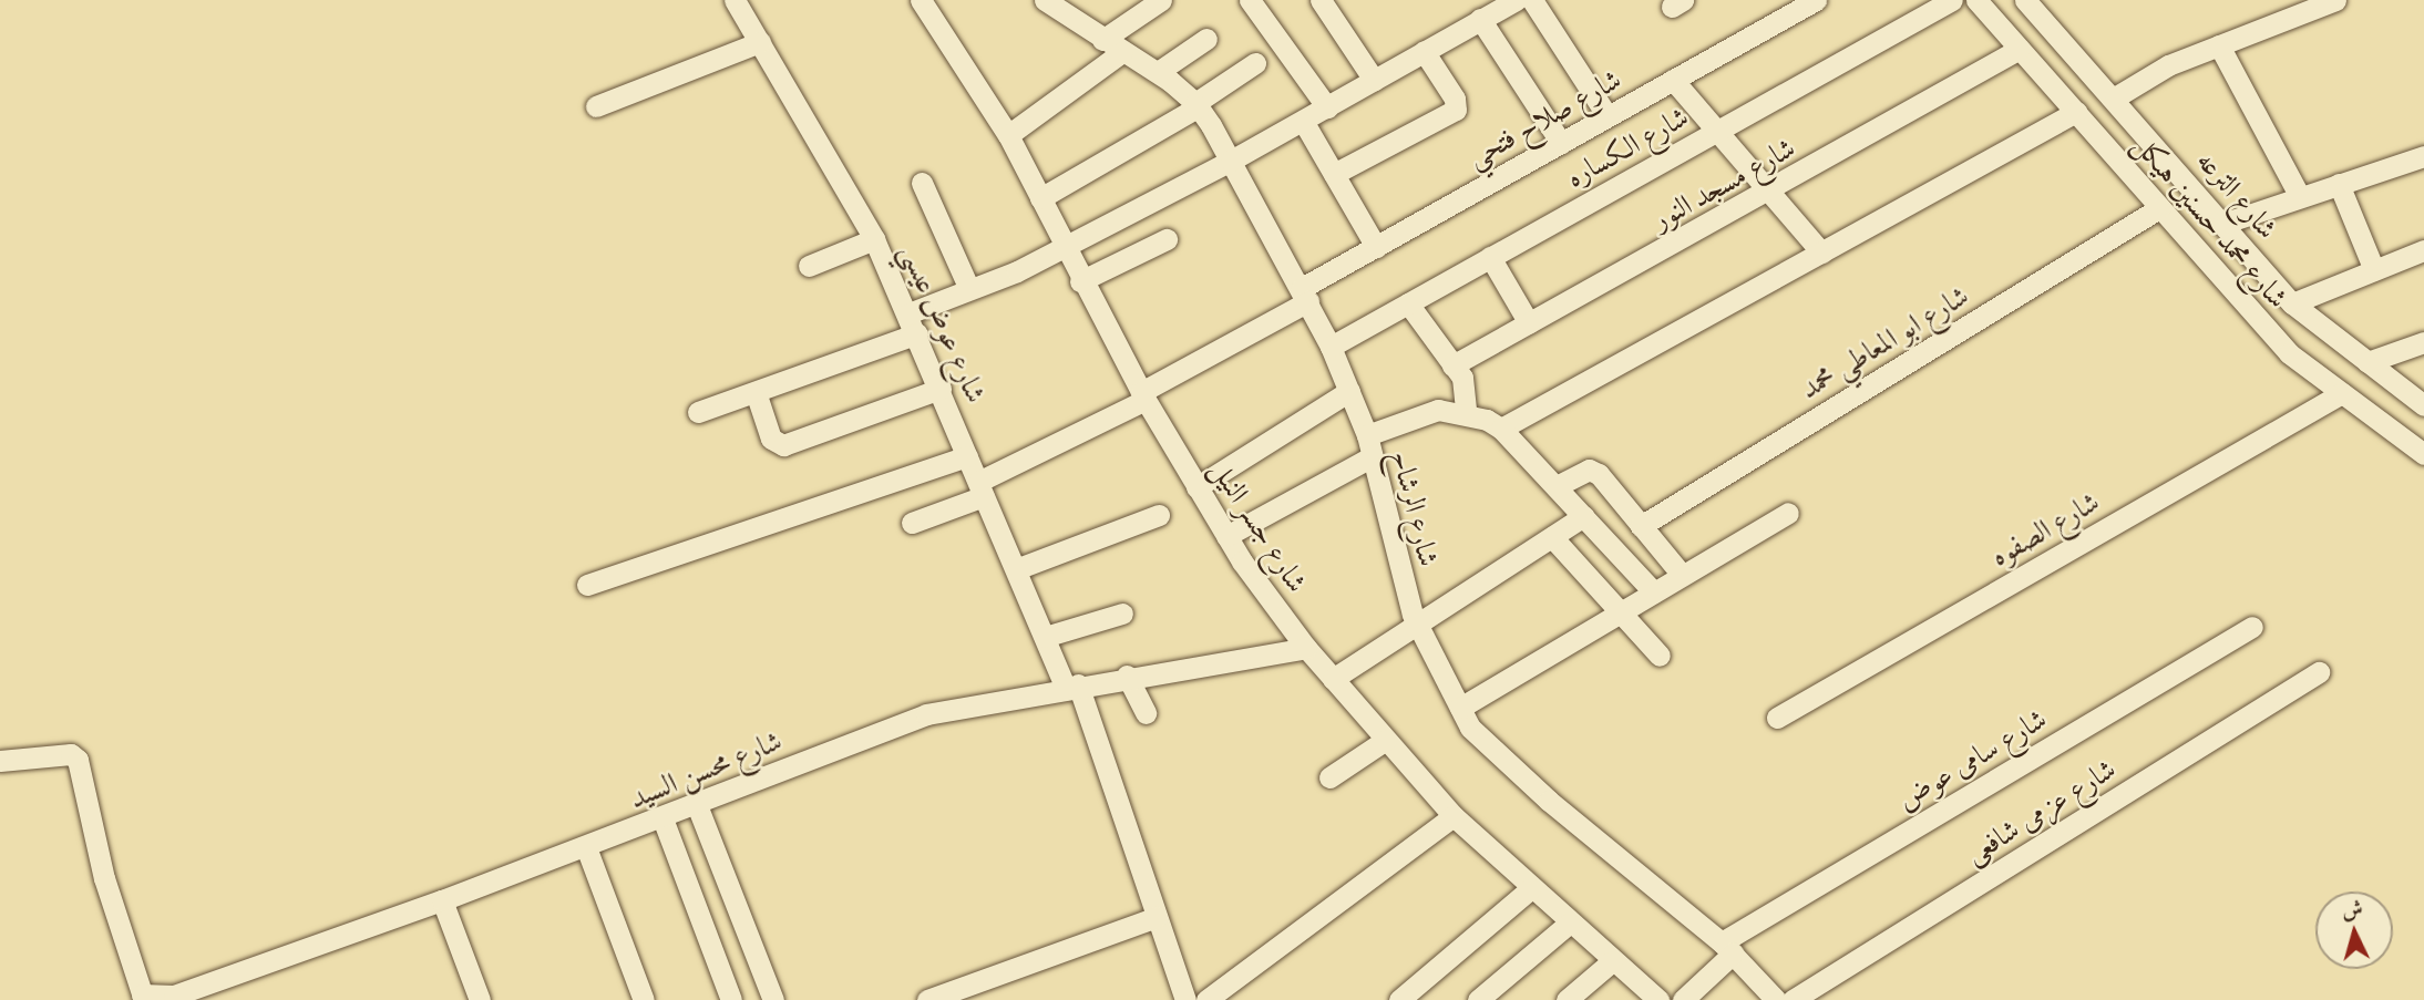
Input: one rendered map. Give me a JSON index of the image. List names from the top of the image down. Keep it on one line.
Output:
{"streets":{"street":["شارع صلاح فتحي","شارع الكساره","شارع مسجد النور","شارع الترعه","شارع محمد حسنين هيكل","شارع عوض عيسي","شارع ابو المعاطي محمد","شارع الرشاح","شارع جسر النيل","شارع الصفوه","شارع سامى عوض","شارع محسن السيد","شارع عزمى شافعى"]},"crossings":[["شارع صلاح فتحي","شارع عوض عيسي"],["شارع صلاح فتحي","شارع الرشاح"],["شارع صلاح فتحي","شارع جسر النيل"],["شارع الكساره","شارع الرشاح"],["شارع مسجد النور","شارع محمد حسنين هيكل"],["شارع محمد حسنين هيكل","شارع ابو المعاطي محمد"],["شارع محمد حسنين هيكل","شارع الصفوه"],["شارع عوض عيسي","شارع محسن السيد"],["شارع الرشاح","شارع سامى عوض"],["شارع جسر النيل","شارع محسن السيد"]],"north":"top"}
